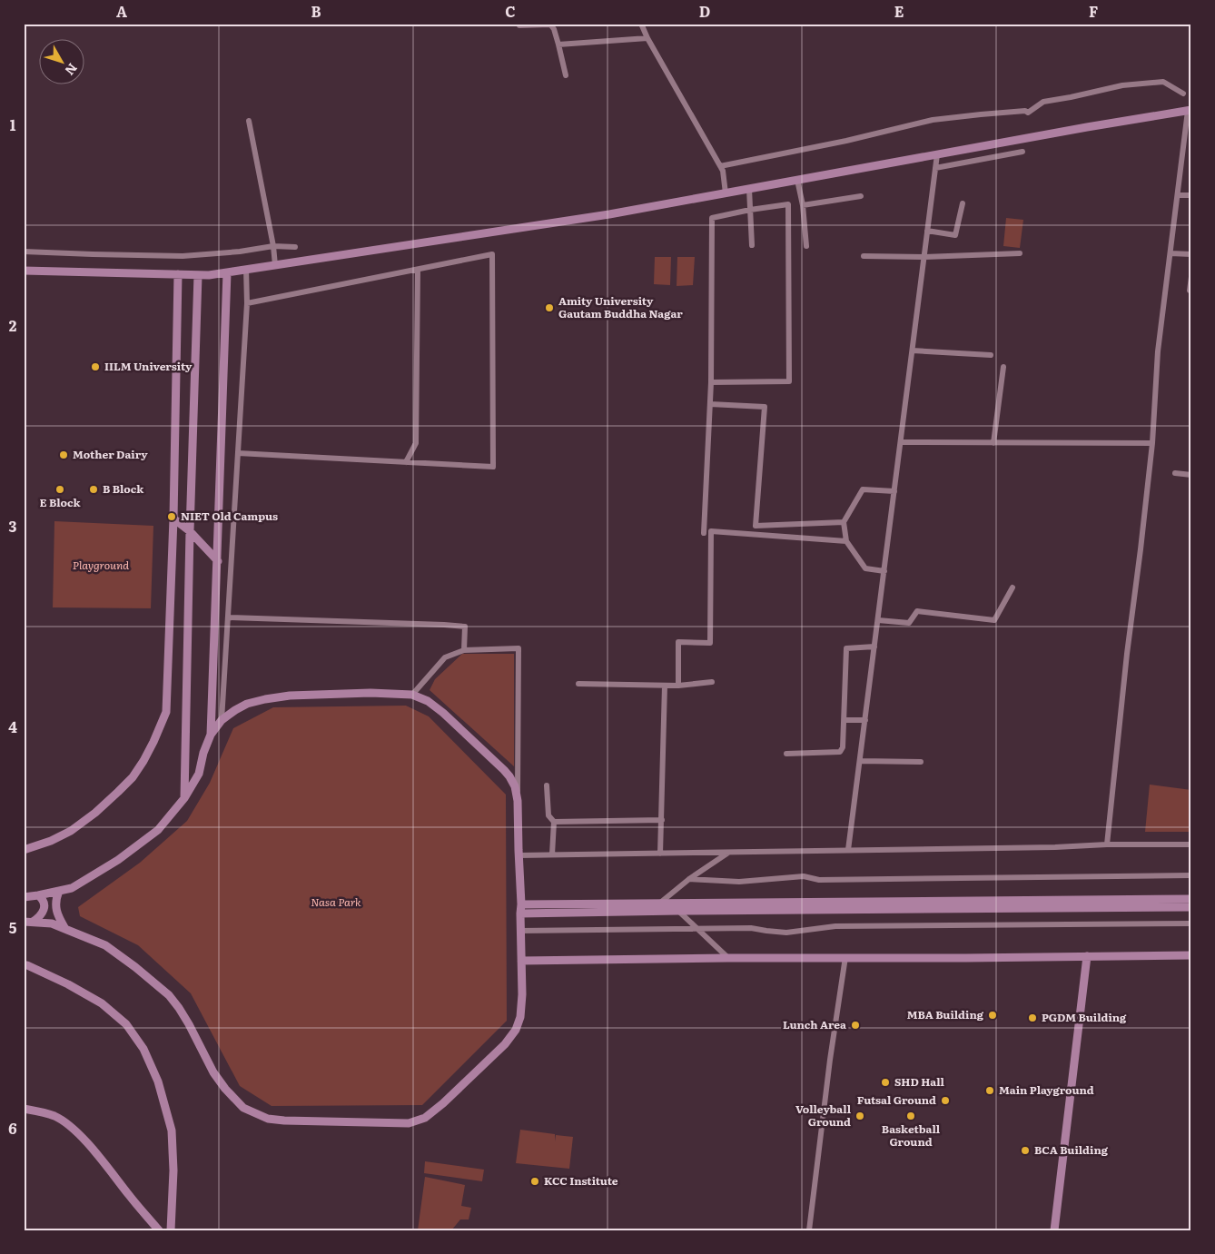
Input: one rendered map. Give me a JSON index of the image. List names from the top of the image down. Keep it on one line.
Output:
{"parks":["Playground","Nasa Park"],"places":["Amity University Gautam Buddha Nagar","IILM University","Mother Dairy","E Block","B Block","NIET Old Campus","MBA Building","PGDM Building","Lunch Area","SHD Hall","Main Playground","Futsal Ground","Volleyball Ground","Basketball Ground","BCA Building","KCC Institute"],"north":"bottom right","grid":{"columns":["A","B","C","D","E","F"],"rows":["1","2","3","4","5","6"]}}
